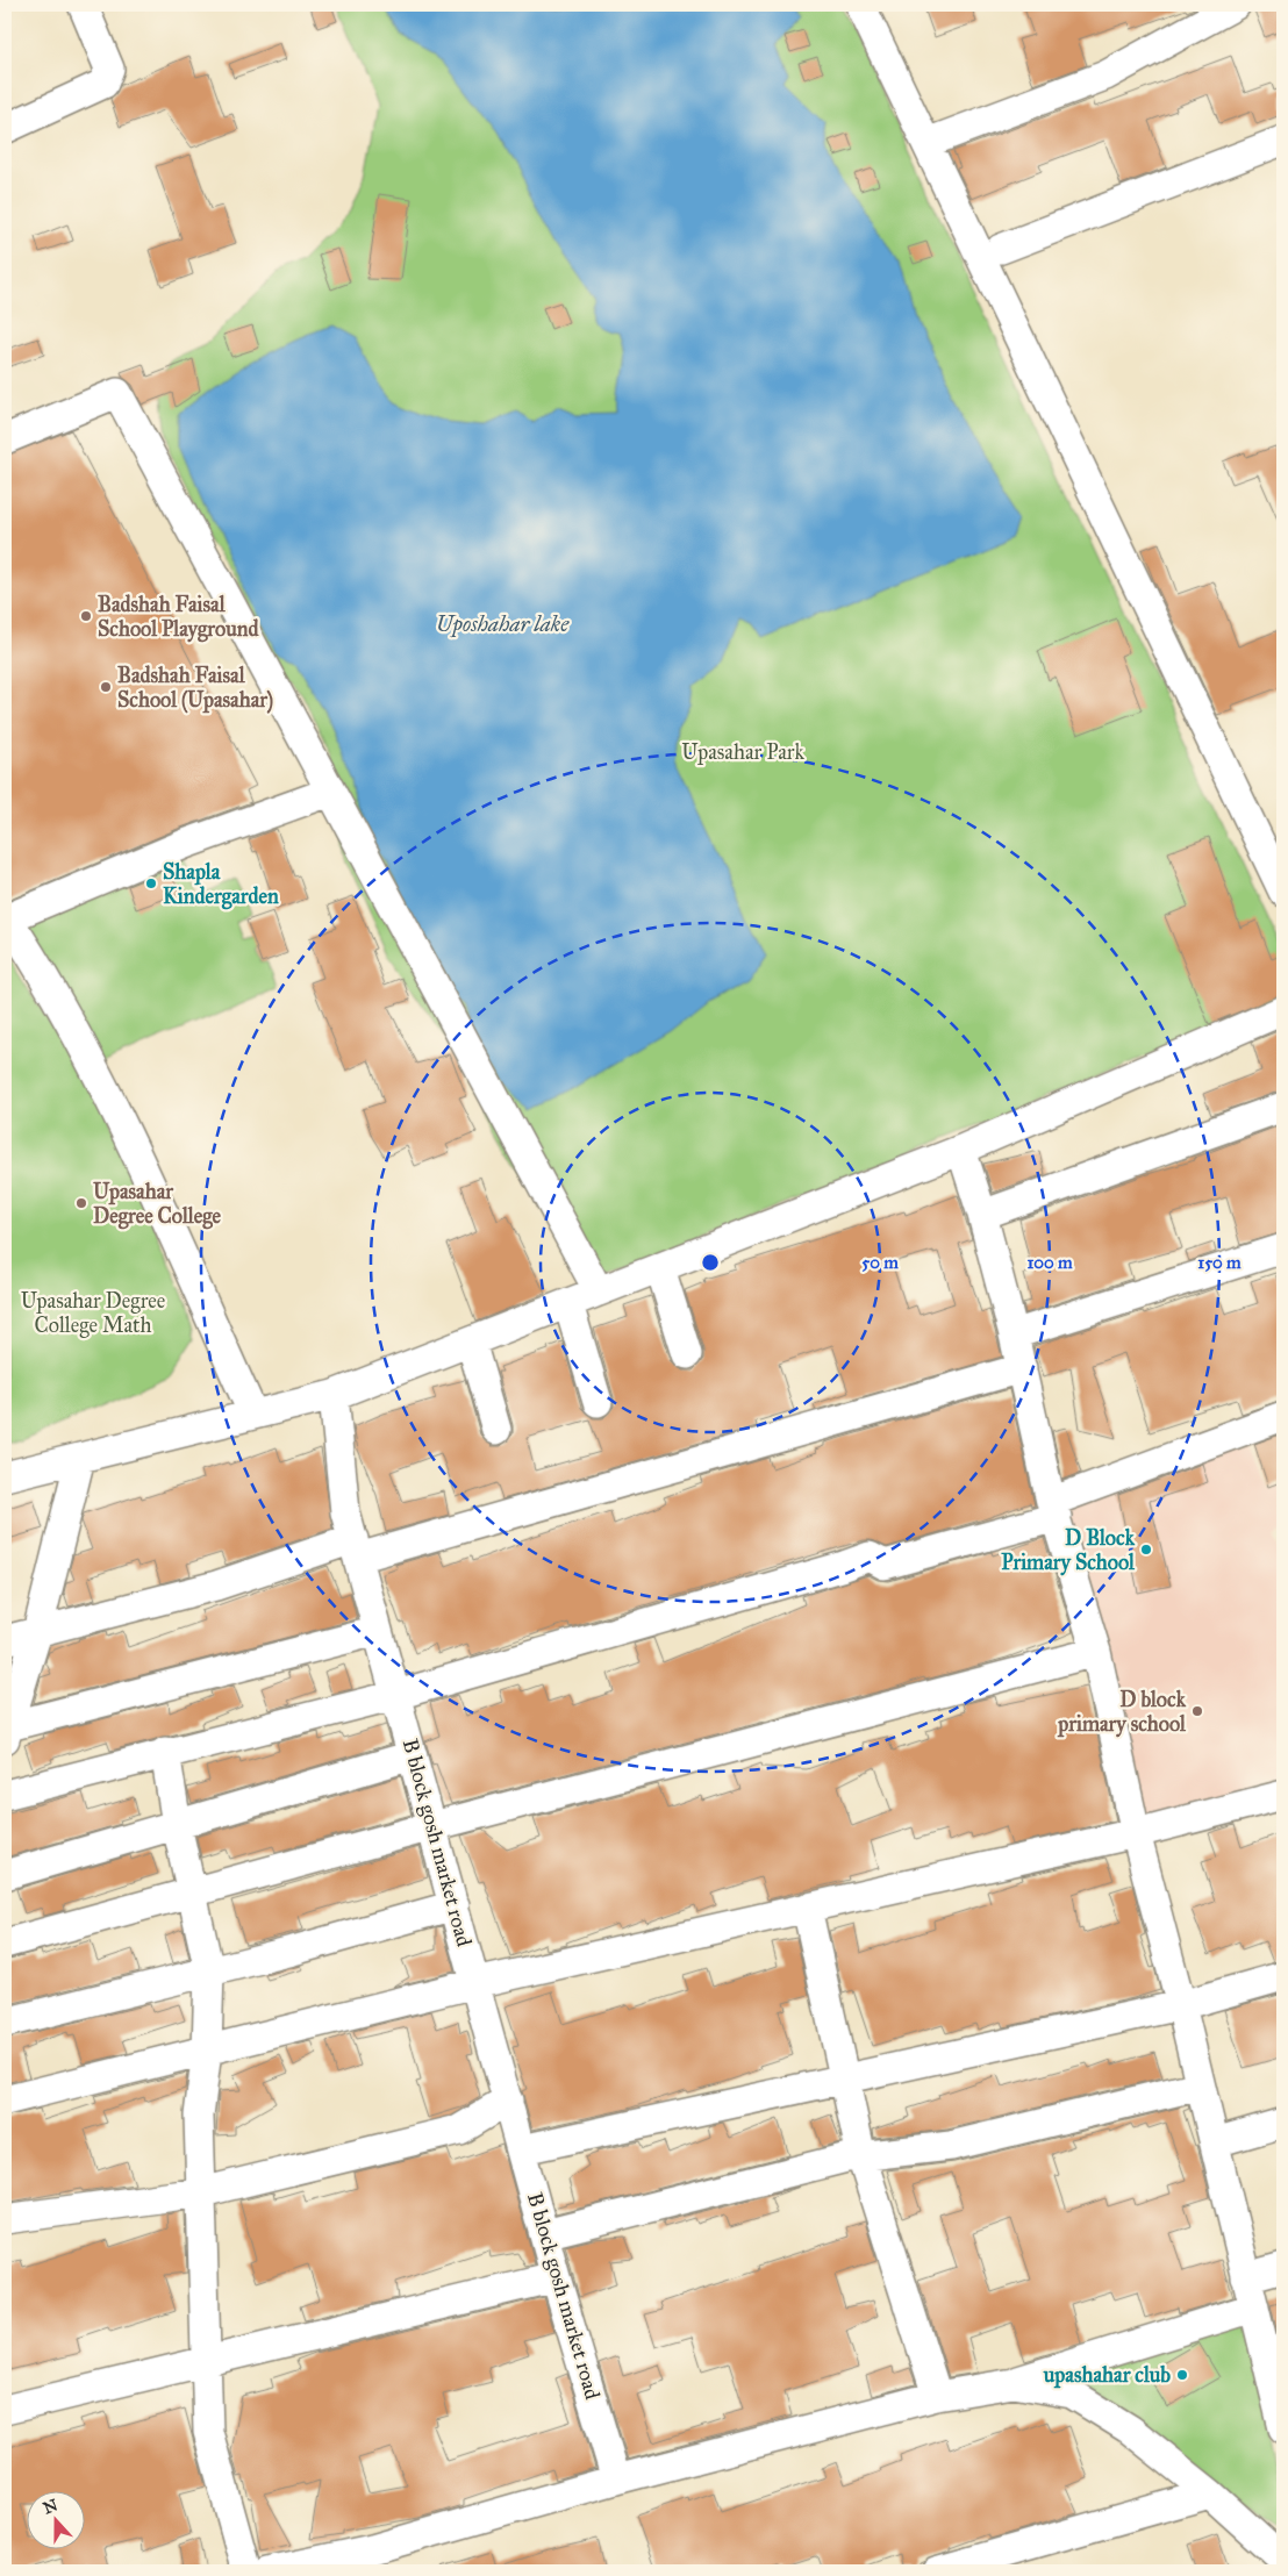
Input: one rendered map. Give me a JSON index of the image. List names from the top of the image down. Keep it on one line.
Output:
{"streets":{"street":["B block gosh market road"]},"water":["Uposhahar lake"],"parks":["Upasahar Park","Upasahar Degree College Math"],"places":["Badshah Faisal School Playground","Badshah Faisal School (Upasahar)","Shapla Kindergarden","Upasahar Degree College","D Block Primary School","D block primary school","upashahar club"],"north":"top","rings":["50 m","100 m","150 m"]}
